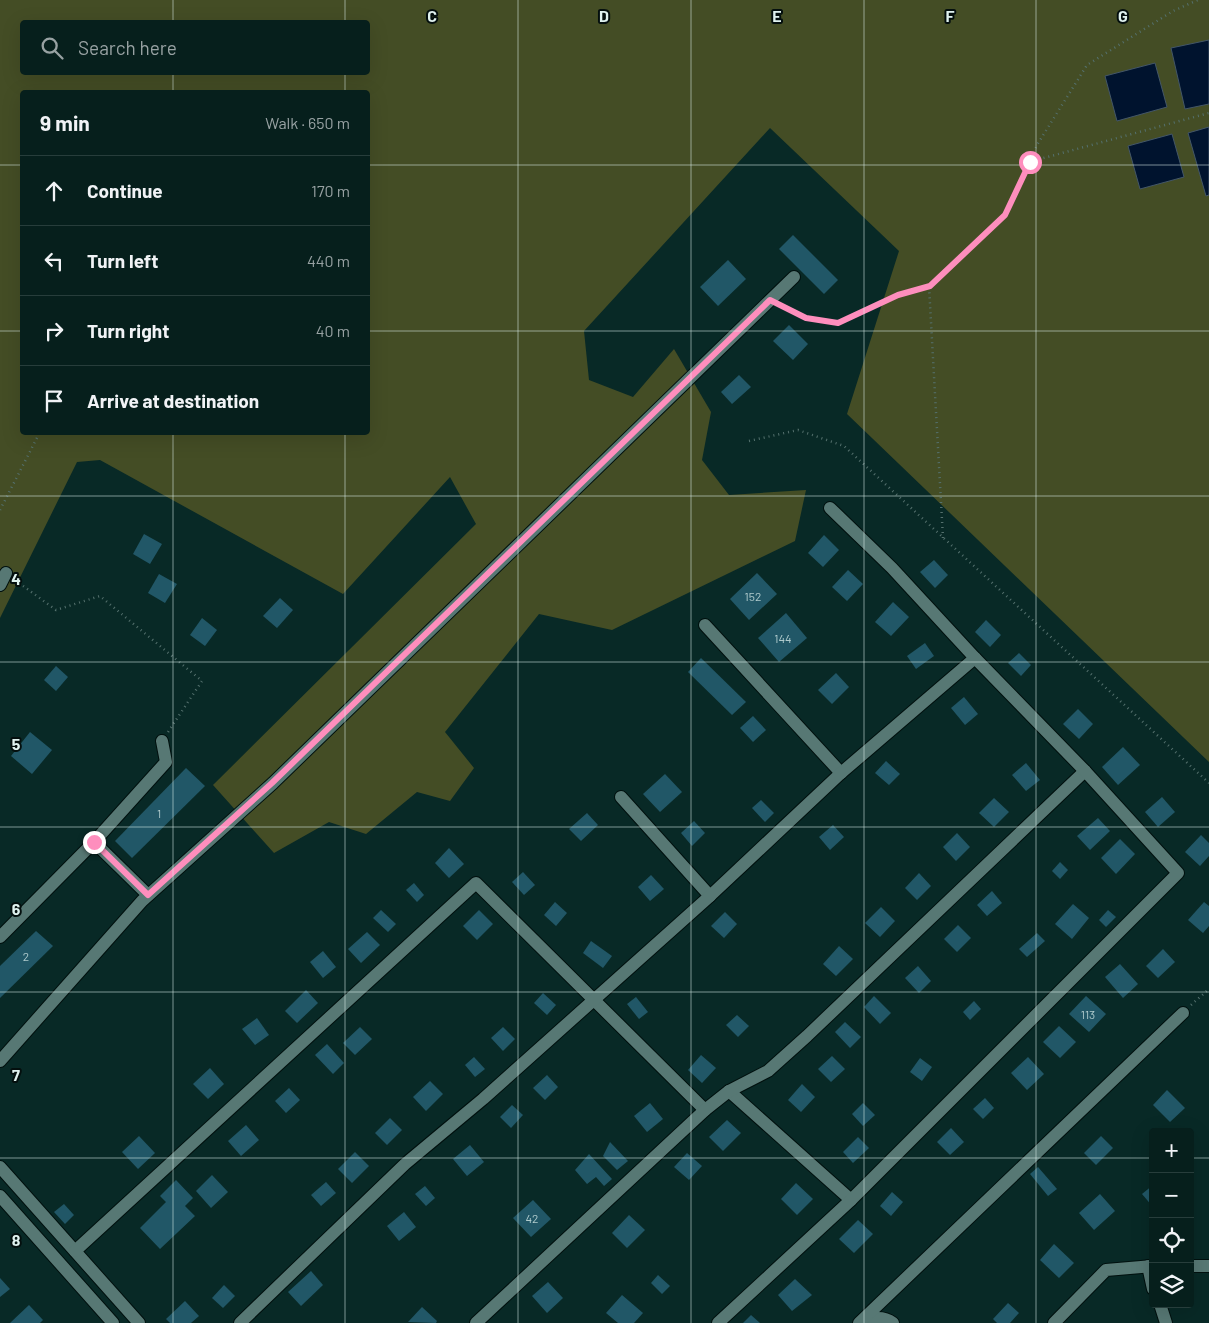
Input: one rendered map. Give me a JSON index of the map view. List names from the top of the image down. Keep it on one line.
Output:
{"house_numbers":["152","144","1","2","113","42"],"page":{"search":"Search here","heading":["9 min","Walk · 650 m"],"list":[["Continue","170 m"],["Turn left","440 m"],["Turn right","40 m"],"Arrive at destination"],"map_buttons":["+","−"]},"grid":{"columns":["C","D","E","F","G"],"rows":["4","5","6","7","8"]}}
